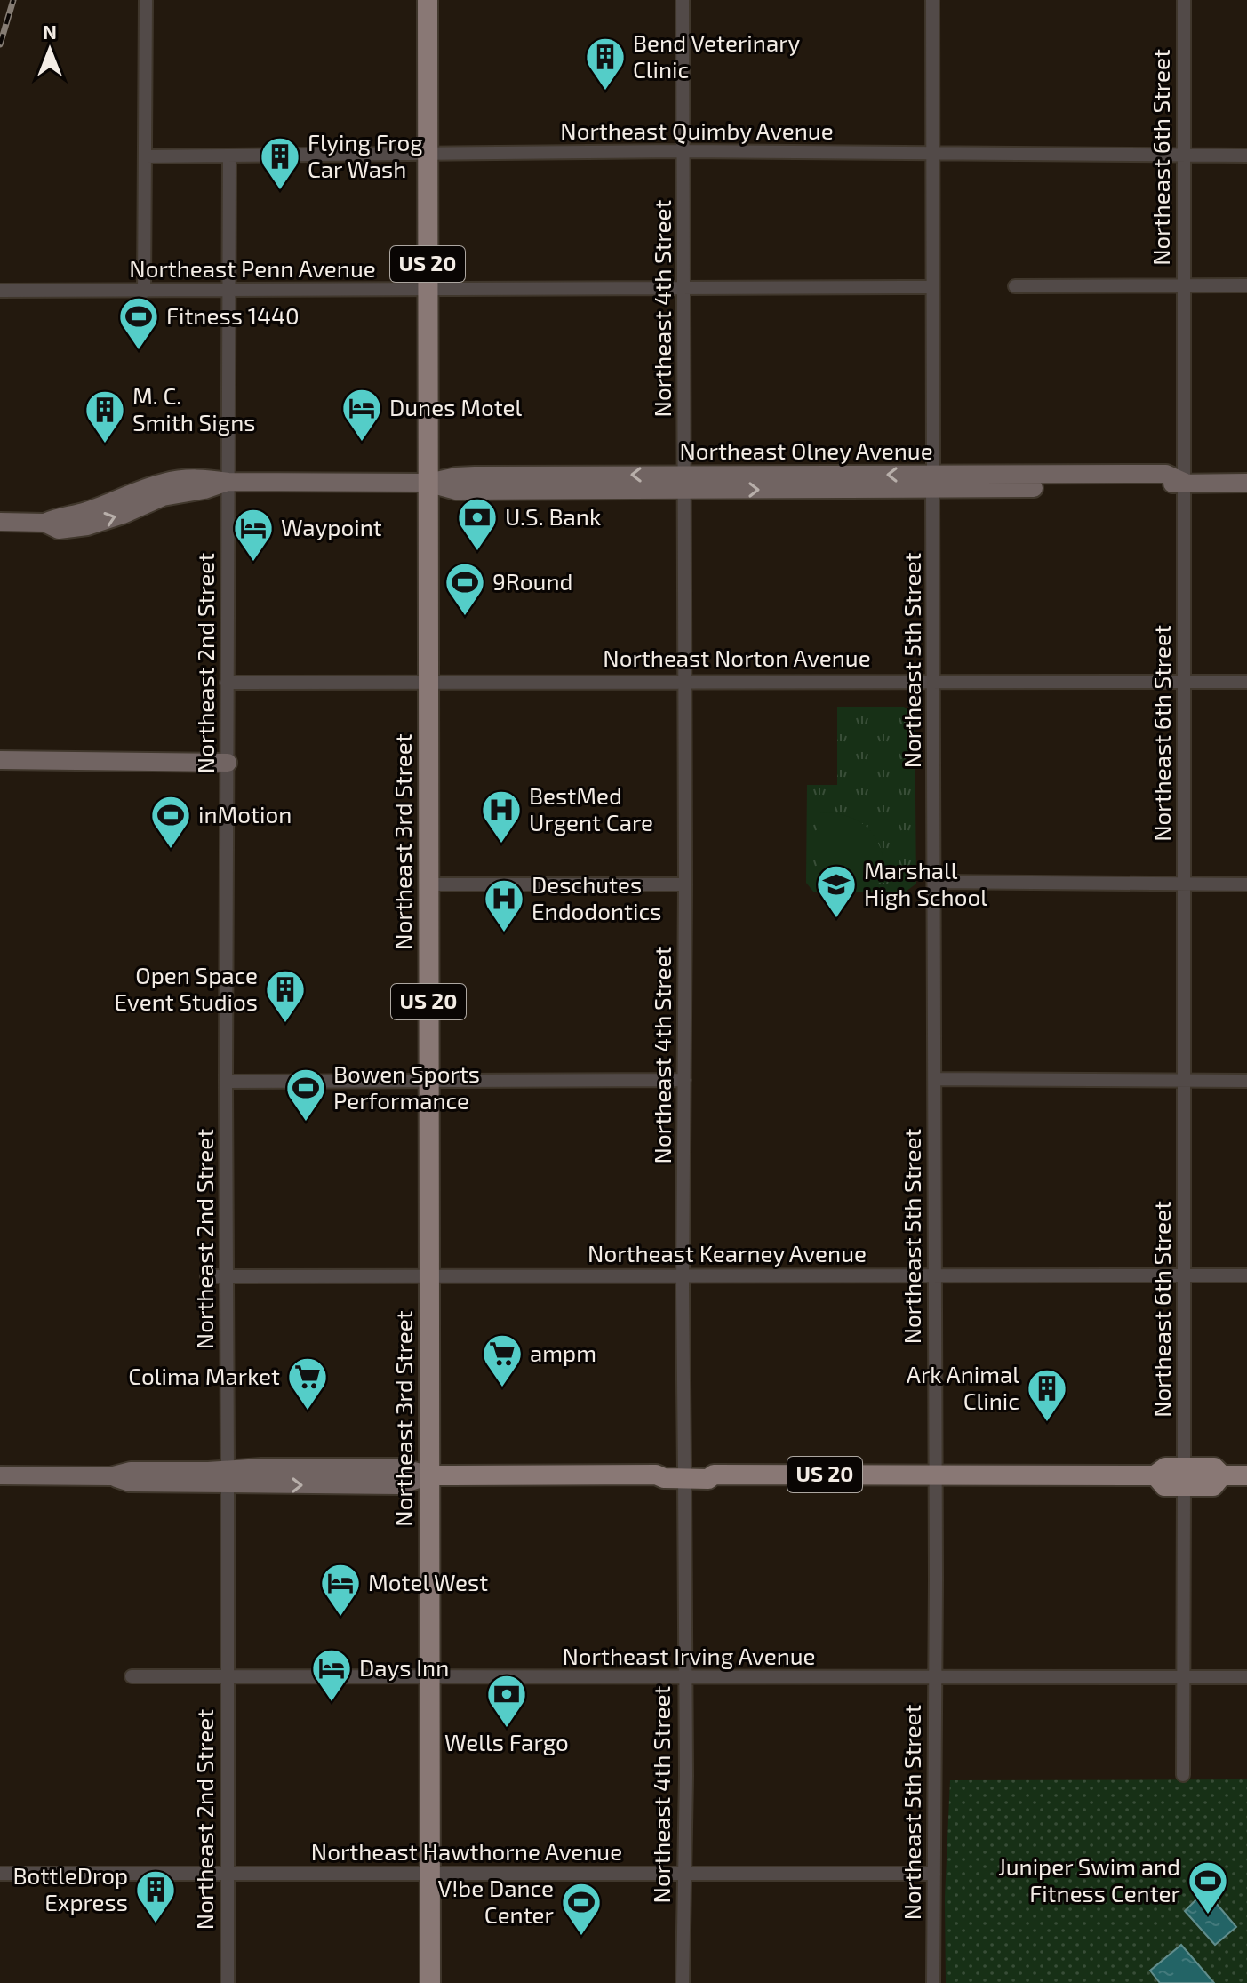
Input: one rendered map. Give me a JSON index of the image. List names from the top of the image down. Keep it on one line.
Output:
{"streets":{"main road":["US 20","Northeast Olney Avenue","Northeast 3rd Street"],"street":["Northeast Quimby Avenue","Northeast 6th Street","Northeast Penn Avenue","Northeast 4th Street","Northeast Norton Avenue","Northeast 5th Street","Northeast 2nd Street","Northeast Kearney Avenue","Northeast Irving Avenue","Northeast Hawthorne Avenue"]},"crossings":[["Northeast Quimby Avenue","Northeast 6th Street"],["Northeast Quimby Avenue","Northeast 4th Street"],["Northeast Quimby Avenue","Northeast 5th Street"],["Northeast Quimby Avenue","Northeast 2nd Street"],["Northeast Quimby Avenue","Northeast 3rd Street"],["Northeast 6th Street","US 20"],["Northeast 6th Street","Northeast Olney Avenue"],["Northeast 6th Street","Northeast Norton Avenue"],["Northeast 6th Street","Northeast Kearney Avenue"],["Northeast 6th Street","Northeast Irving Avenue"],["US 20","Northeast 4th Street"],["US 20","Northeast 5th Street"],["US 20","Northeast 3rd Street"],["Northeast Penn Avenue","Northeast 4th Street"],["Northeast Penn Avenue","Northeast 5th Street"],["Northeast Penn Avenue","Northeast 2nd Street"],["Northeast Penn Avenue","Northeast 3rd Street"],["Northeast 4th Street","Northeast Olney Avenue"],["Northeast 4th Street","Northeast Norton Avenue"],["Northeast 4th Street","Northeast Kearney Avenue"],["Northeast 4th Street","Northeast Irving Avenue"],["Northeast 4th Street","Northeast Hawthorne Avenue"],["Northeast Olney Avenue","Northeast 5th Street"],["Northeast Olney Avenue","Northeast 2nd Street"],["Northeast Olney Avenue","Northeast 3rd Street"],["Northeast Norton Avenue","Northeast 5th Street"],["Northeast Norton Avenue","Northeast 2nd Street"],["Northeast Norton Avenue","Northeast 3rd Street"],["Northeast 5th Street","Northeast Kearney Avenue"],["Northeast 5th Street","Northeast Irving Avenue"],["Northeast 5th Street","Northeast Hawthorne Avenue"],["Northeast 2nd Street","Northeast Kearney Avenue"],["Northeast 2nd Street","Northeast Irving Avenue"],["Northeast 2nd Street","Northeast Hawthorne Avenue"],["Northeast 3rd Street","Northeast Kearney Avenue"],["Northeast 3rd Street","Northeast Irving Avenue"],["Northeast 3rd Street","Northeast Hawthorne Avenue"]],"places":{"building":["Bend Veterinary Clinic","Flying Frog Car Wash","M. C. Smith Signs","Open Space Event Studios","Ark Animal Clinic","BottleDrop Express"],"sports":["Fitness 1440","9Round","inMotion","Bowen Sports Performance","Juniper Swim and Fitness Center","V!be Dance Center"],"hotel":["Dunes Motel","Waypoint","Motel West","Days Inn"],"bank":["U.S. Bank","Wells Fargo"],"hospital":["BestMed Urgent Care","Deschutes Endodontics"],"school or university":["Marshall High School"],"supermarket":["ampm","Colima Market"]},"north":"top"}
